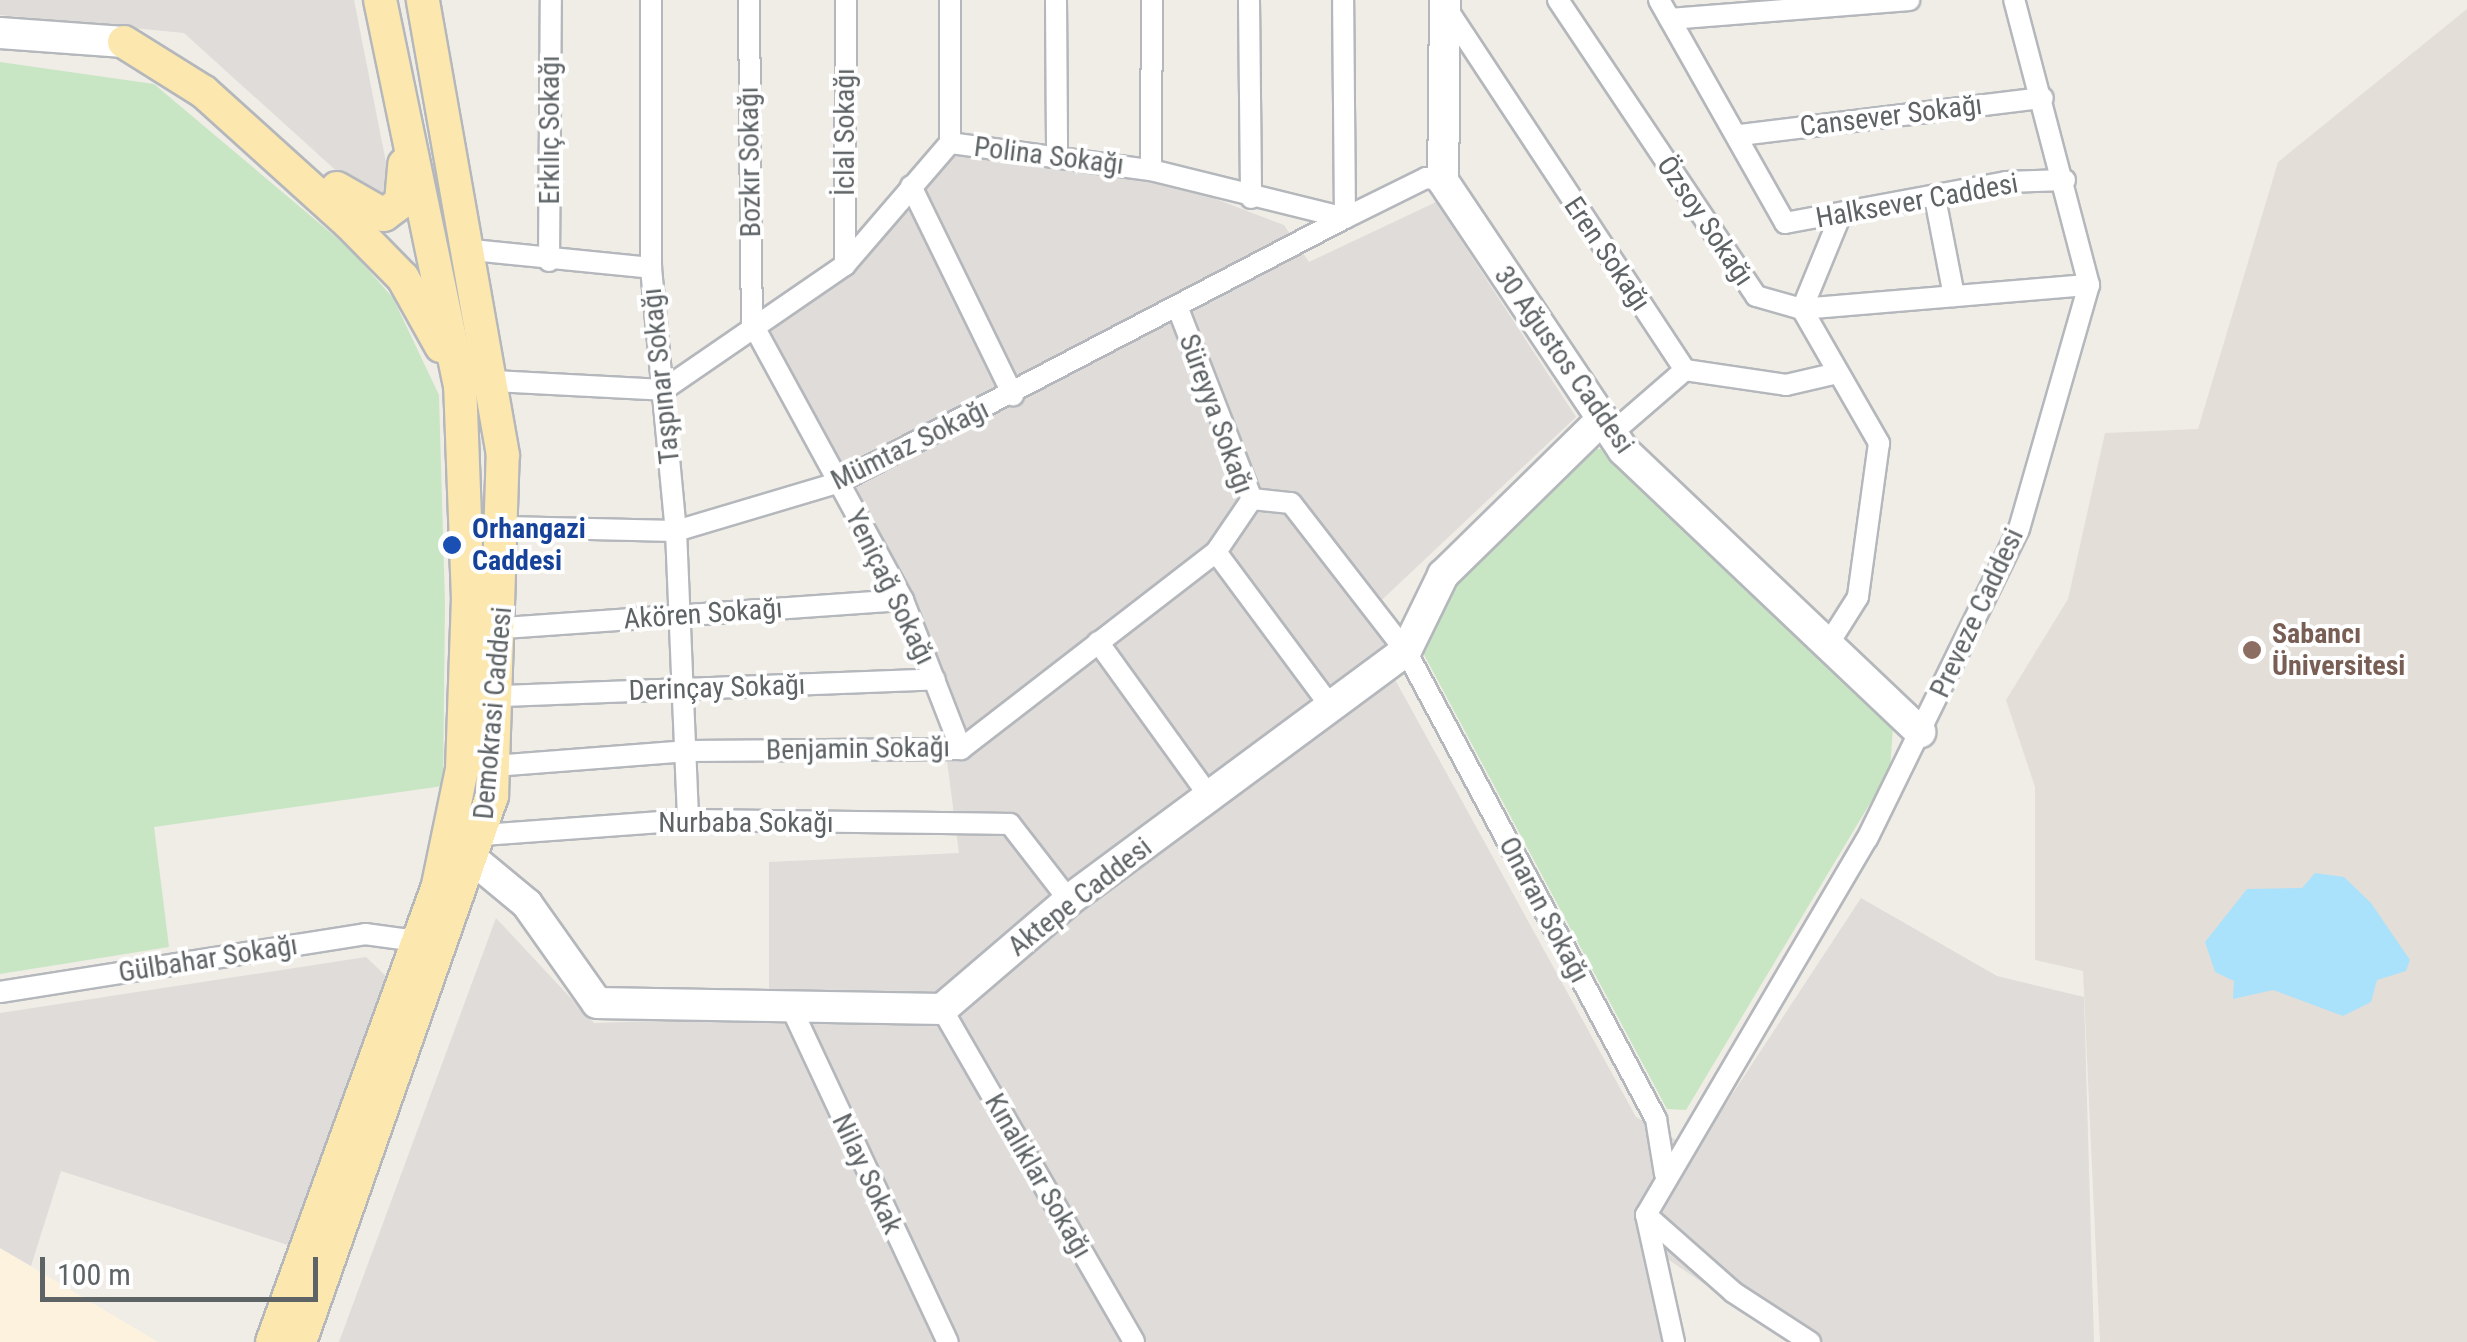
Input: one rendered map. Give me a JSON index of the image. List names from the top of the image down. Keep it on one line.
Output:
{"streets":{"main road":["Demokrasi Caddesi"],"street":["Cansever Sokağı","Erkılıç Sokağı","İclal Sokağı","Polina Sokağı","Bozkır Sokağı","Halksever Caddesi","Özsoy Sokağı","Eren Sokağı","30 Ağustos Caddesi","Taşpınar Sokağı","Süreyya Sokağı","Mümtaz Sokağı","Yeniçağ Sokağı","Preveze Caddesi","Akören Sokağı","Derinçay Sokağı","Benjamin Sokağı","Nurbaba Sokağı","Aktepe Caddesi","Onaran Sokağı","Gülbahar Sokağı","Nilay Sokak","Kınalıklar Sokağı"]},"crossings":[["Cansever Sokağı","Halksever Caddesi"],["Cansever Sokağı","Preveze Caddesi"],["İclal Sokağı","Polina Sokağı"],["Polina Sokağı","Bozkır Sokağı"],["Polina Sokağı","Taşpınar Sokağı"],["Polina Sokağı","Mümtaz Sokağı"],["Polina Sokağı","Yeniçağ Sokağı"],["Bozkır Sokağı","Yeniçağ Sokağı"],["Halksever Caddesi","Preveze Caddesi"],["30 Ağustos Caddesi","Preveze Caddesi"],["30 Ağustos Caddesi","Aktepe Caddesi"],["Taşpınar Sokağı","Mümtaz Sokağı"],["Taşpınar Sokağı","Akören Sokağı"],["Taşpınar Sokağı","Derinçay Sokağı"],["Taşpınar Sokağı","Benjamin Sokağı"],["Taşpınar Sokağı","Nurbaba Sokağı"],["Süreyya Sokağı","Mümtaz Sokağı"],["Süreyya Sokağı","Benjamin Sokağı"],["Süreyya Sokağı","Onaran Sokağı"],["Mümtaz Sokağı","Yeniçağ Sokağı"],["Mümtaz Sokağı","Demokrasi Caddesi"],["Yeniçağ Sokağı","Akören Sokağı"],["Yeniçağ Sokağı","Derinçay Sokağı"],["Yeniçağ Sokağı","Benjamin Sokağı"],["Preveze Caddesi","Onaran Sokağı"],["Akören Sokağı","Demokrasi Caddesi"],["Derinçay Sokağı","Demokrasi Caddesi"],["Demokrasi Caddesi","Benjamin Sokağı"],["Demokrasi Caddesi","Nurbaba Sokağı"],["Demokrasi Caddesi","Gülbahar Sokağı"],["Nurbaba Sokağı","Aktepe Caddesi"],["Aktepe Caddesi","Onaran Sokağı"],["Aktepe Caddesi","Kınalıklar Sokağı"]],"places":["Orhangazi Caddesi","Sabancı Üniversitesi"],"scale_bar":"100 m"}
